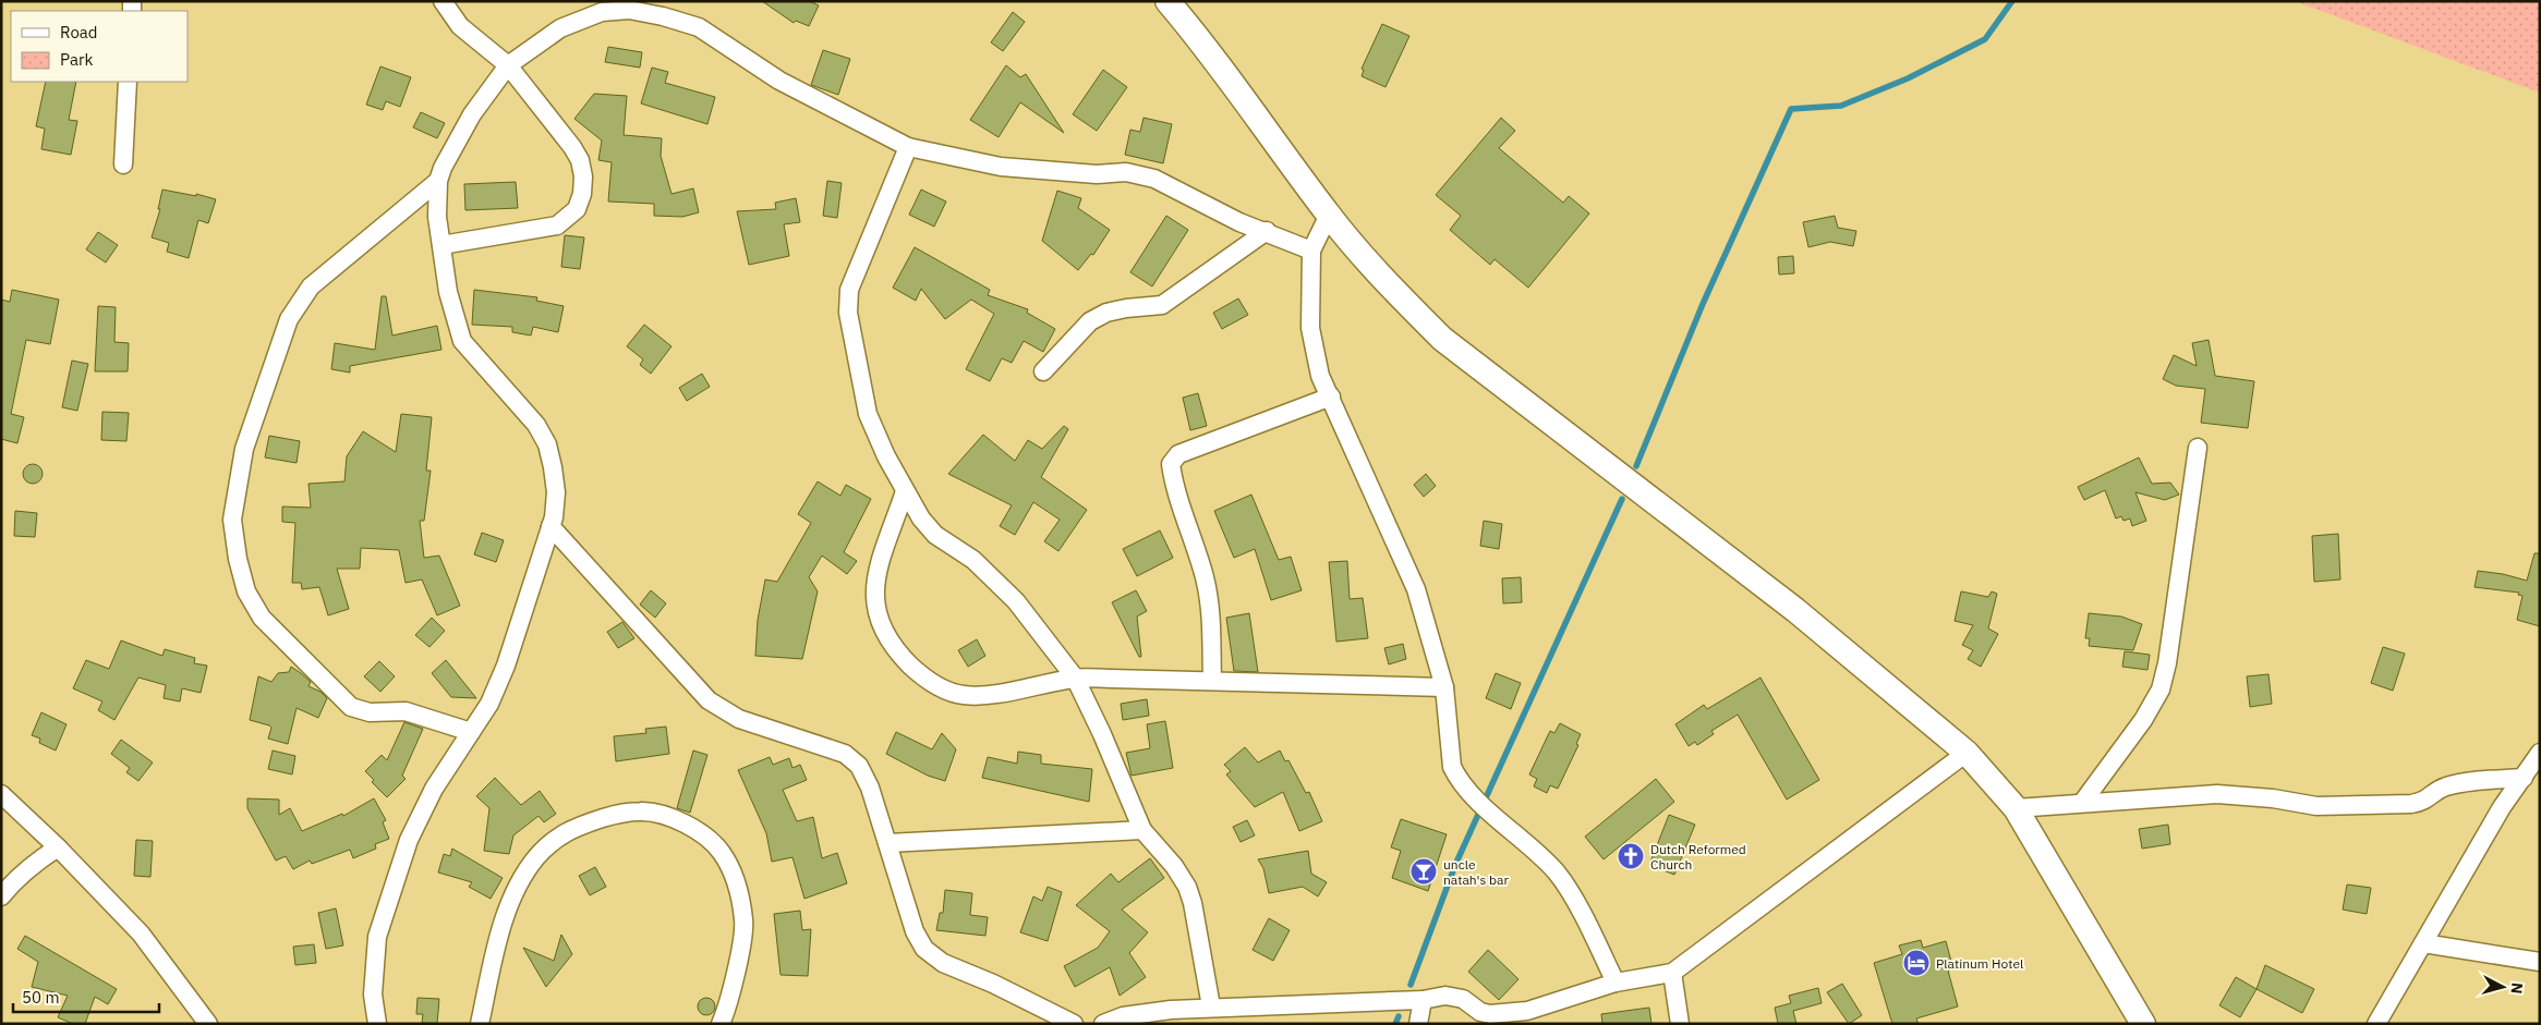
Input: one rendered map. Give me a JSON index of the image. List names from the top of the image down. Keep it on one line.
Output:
{"places":{"church":["Dutch Reformed Church"],"bar":["uncle natah's bar"],"hotel":["Platinum Hotel"]},"legend":["Road","Park"],"scale_bar":"50 m","north":"right"}
